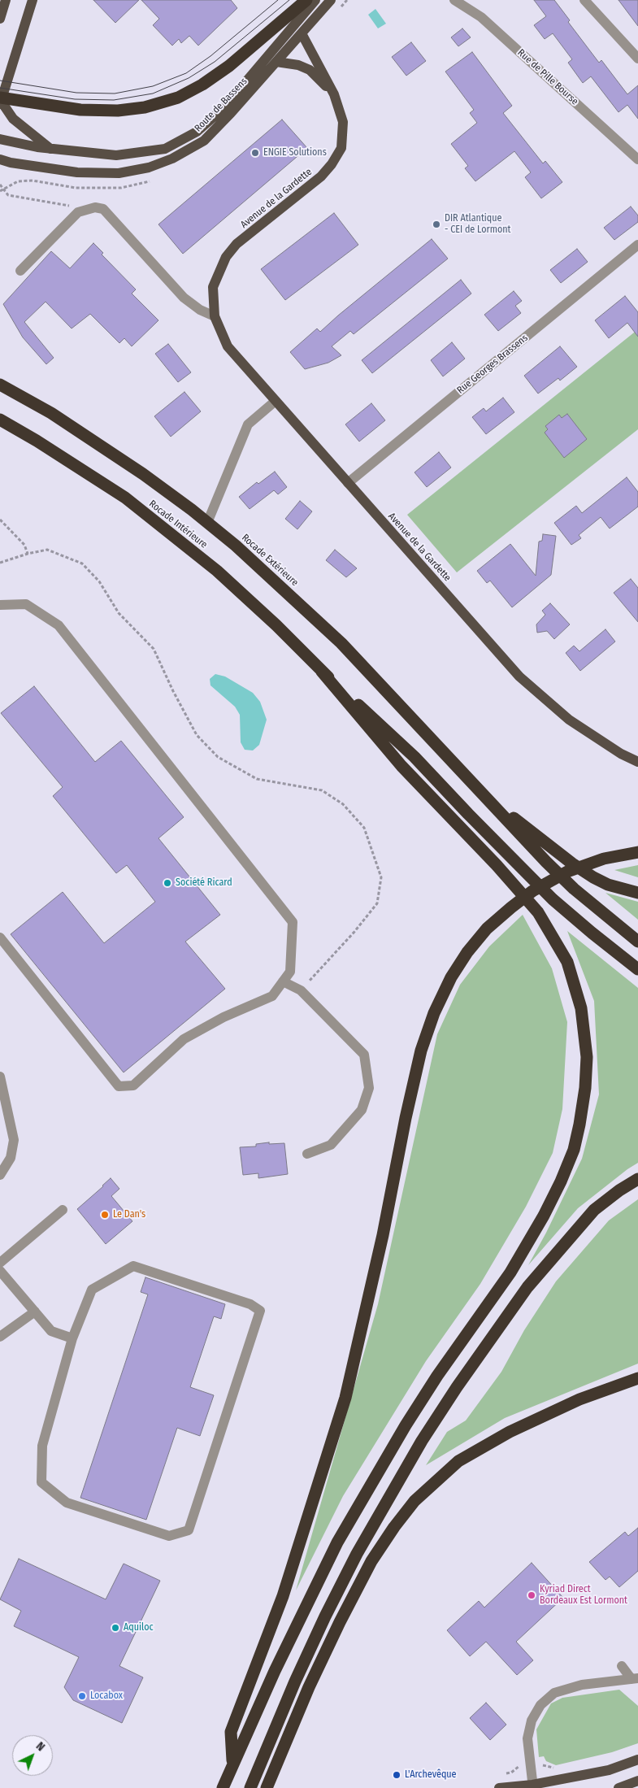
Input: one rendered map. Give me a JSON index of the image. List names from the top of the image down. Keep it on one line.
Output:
{"streets":{"highway":["Rocade Intérieure","Rocade Extérieure"],"main road":["Route de Bassens","Avenue de la Gardette"],"street":["Rue de Pille Bourse","Rue Georges Brassens"]},"crossings":[["Route de Bassens","Avenue de la Gardette"],["Avenue de la Gardette","Rue Georges Brassens"]],"places":["ENGIE Solutions","DIR Atlantique - CEI de Lormont","Société Ricard","Le Dan's","Kyriad Direct Bordeaux Est Lormont","Aquiloc","Locabox","L'Archevêque"],"north":"top right"}
